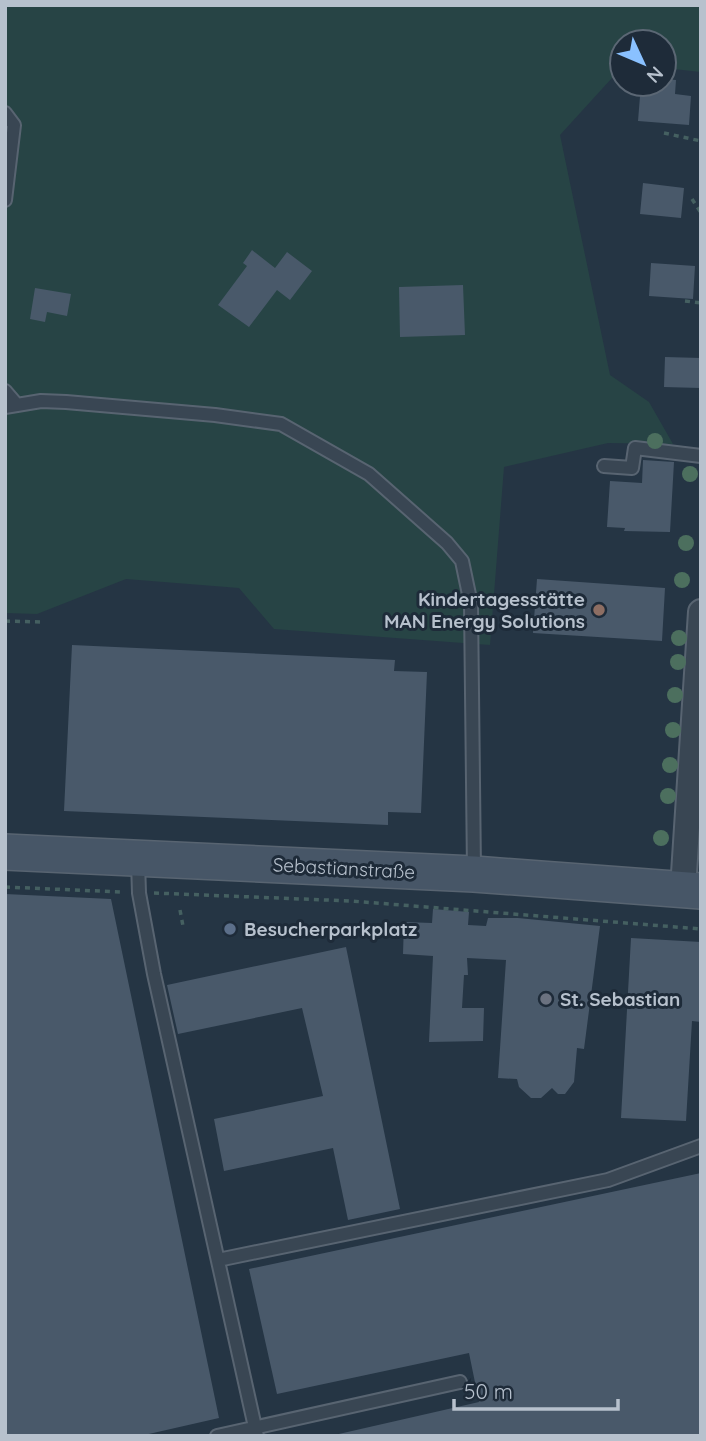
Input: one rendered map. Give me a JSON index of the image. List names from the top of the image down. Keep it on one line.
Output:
{"streets":{"main road":["Sebastianstraße"]},"places":["Kindertagesstätte MAN Energy Solutions","Besucherparkplatz","St. Sebastian"],"scale_bar":"50 m","north":"bottom right"}
